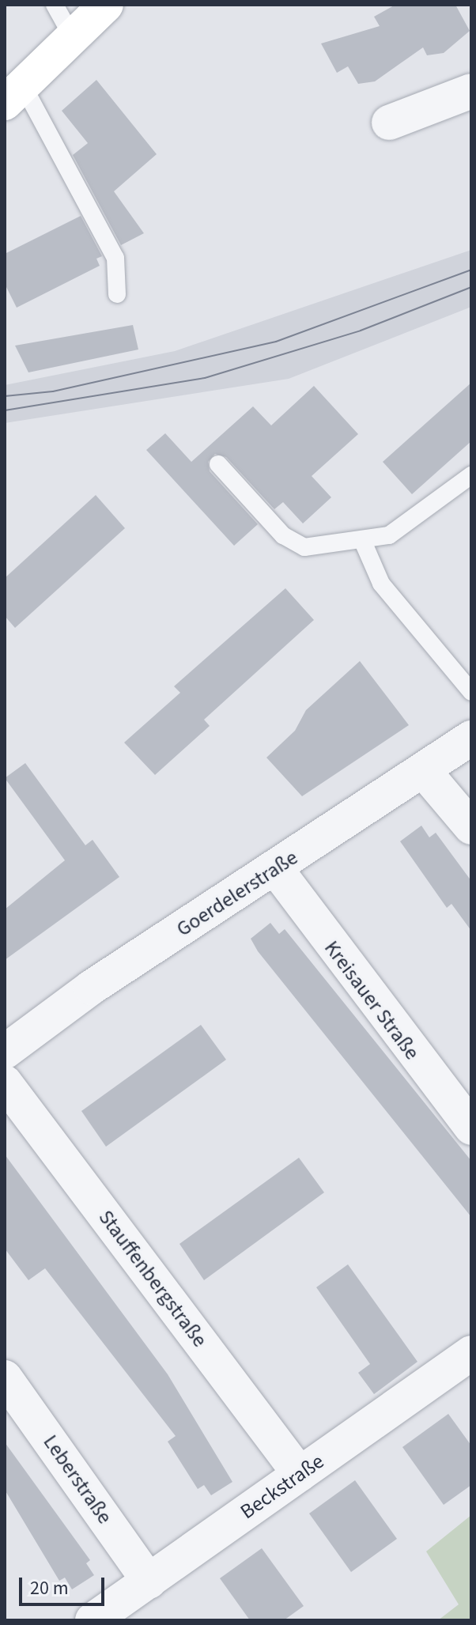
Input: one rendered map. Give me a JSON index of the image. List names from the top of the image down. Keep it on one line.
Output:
{"streets":{"street":["Goerdelerstraße","Kreisauer Straße","Stauffenbergstraße","Leberstraße","Beckstraße"]},"crossings":[["Goerdelerstraße","Kreisauer Straße"],["Stauffenbergstraße","Beckstraße"],["Leberstraße","Beckstraße"]],"scale_bar":"20 m"}
